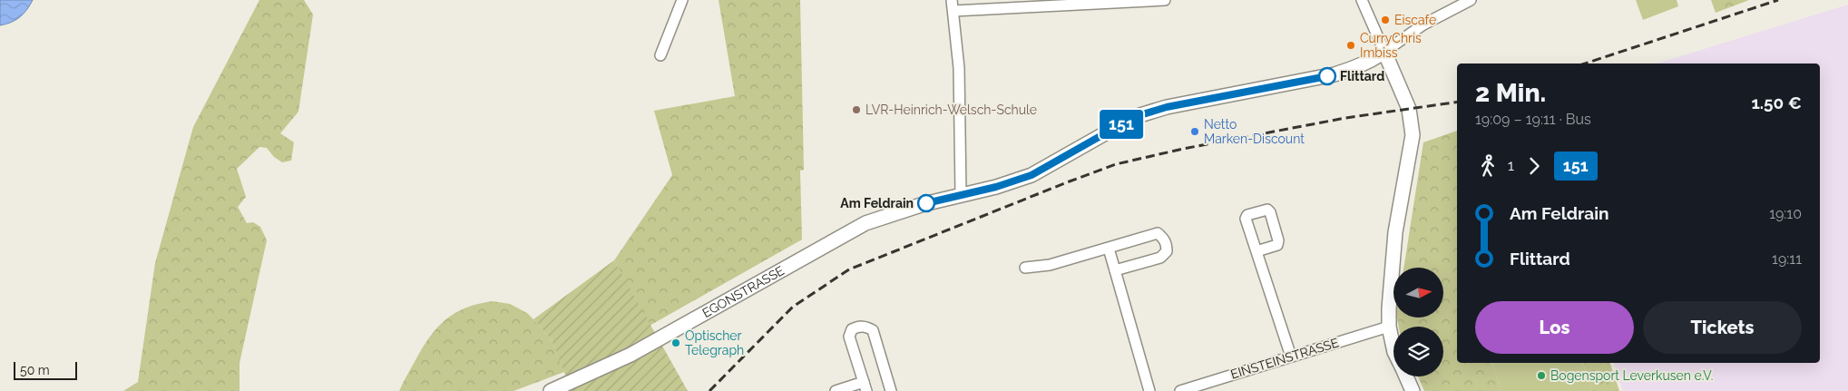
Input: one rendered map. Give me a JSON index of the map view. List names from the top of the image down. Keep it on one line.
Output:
{"streets":{"street":["EGONSTRASSE","EINSTEINSTRASSE"]},"places":["Eiscafe","CurryChris Imbiss","Flittard","LVR-Heinrich-Welsch-Schule","Netto Marken-Discount","Am Feldrain","Optischer Telegraph","Bogensport Leverkusen e.V."],"lines":["bus line 151"],"scale_bar":"50 m","north":"right","page":{"on_map":"151","heading":["2 Min.","19:09 – 19:11 · Bus","1.50 €"],"legs":["1","151"],"list":[{"name":"Am Feldrain","value":"19:10"},{"name":"Flittard","value":"19:11"}],"buttons":["Los","Tickets"],"scale":"50 m"}}
